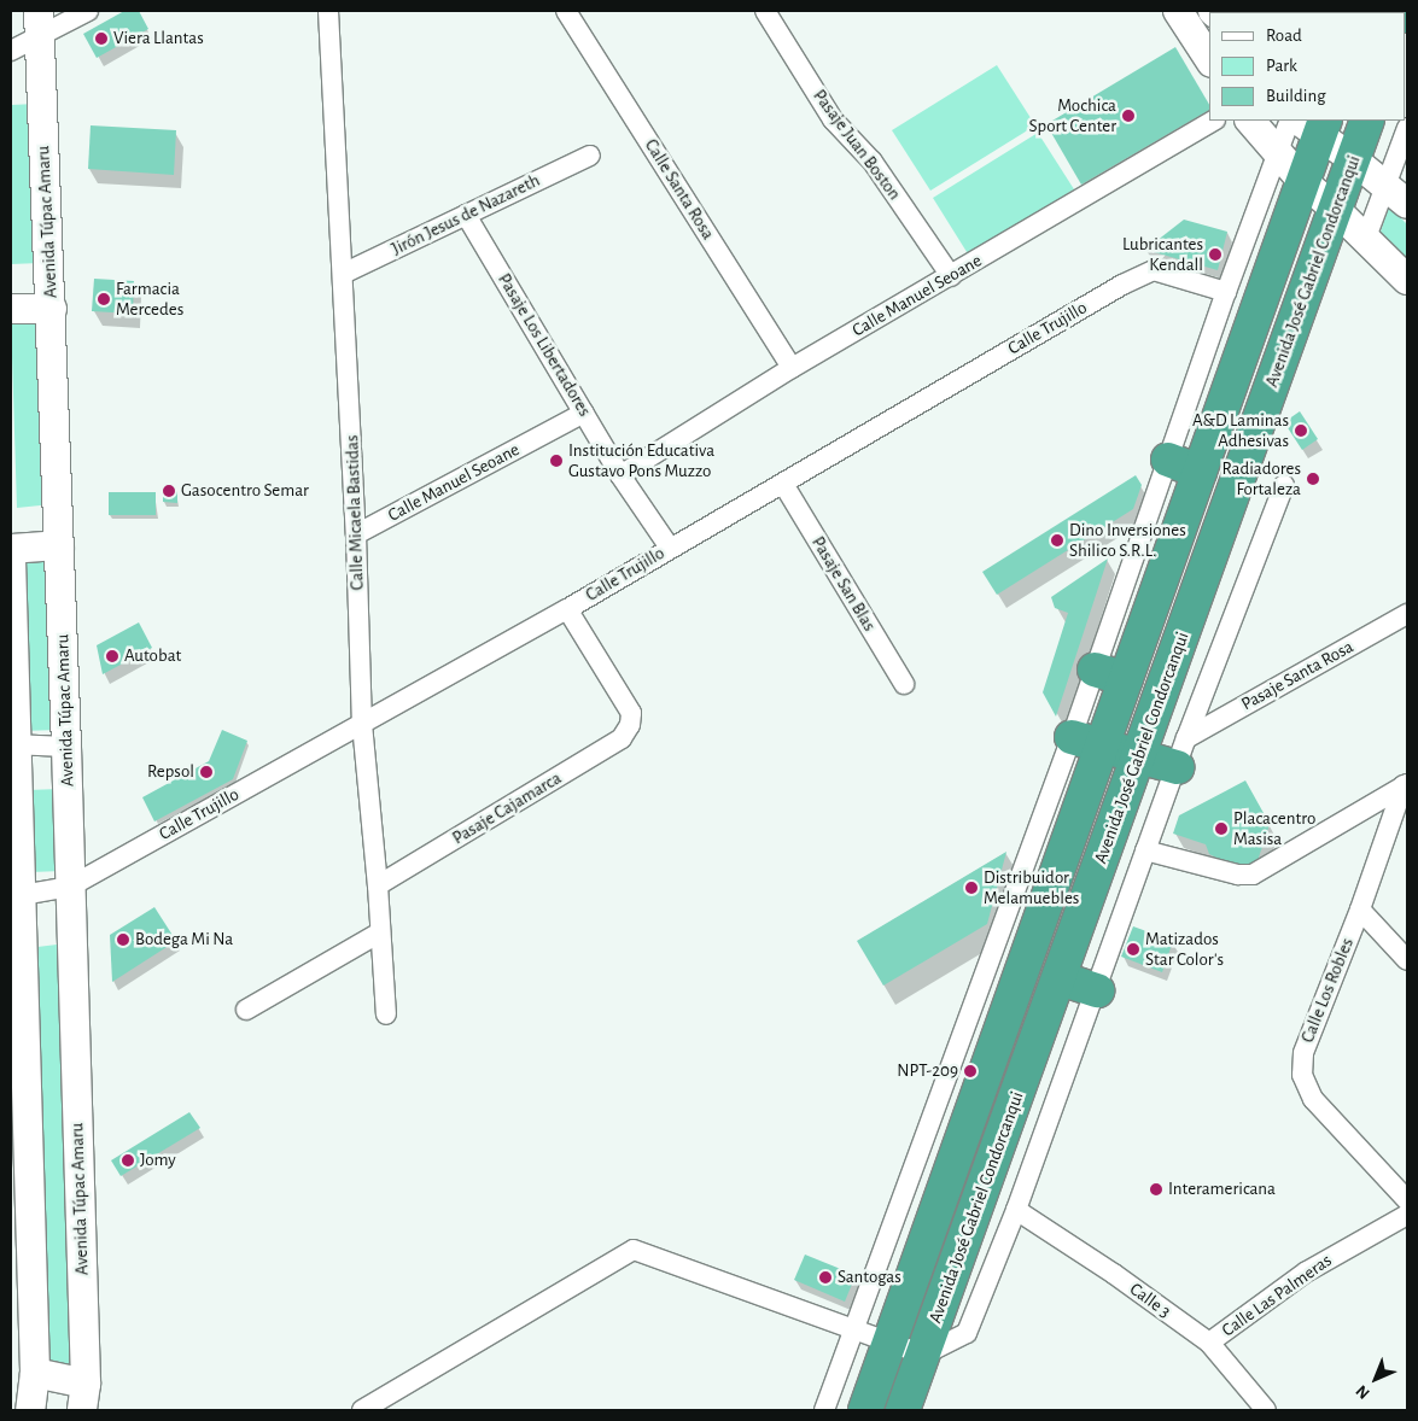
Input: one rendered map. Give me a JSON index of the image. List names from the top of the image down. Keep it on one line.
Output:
{"streets":{"highway":["Avenida José Gabriel Condorcanqui"],"main road":["Avenida Túpac Amaru"],"street":["Pasaje Juan Boston","Calle Santa Rosa","Jirón Jesus de Nazareth","Calle Manuel Seoane","Calle Trujillo","Pasaje Los Libertadores","Calle Micaela Bastidas","Pasaje San Blas","Pasaje Santa Rosa","Pasaje Cajamarca","Calle Los Robles","Calle Las Palmeras","Calle 3"]},"crossings":[["Pasaje Juan Boston","Calle Manuel Seoane"],["Calle Santa Rosa","Calle Manuel Seoane"],["Jirón Jesus de Nazareth","Pasaje Los Libertadores"],["Jirón Jesus de Nazareth","Calle Micaela Bastidas"],["Avenida Túpac Amaru","Calle Trujillo"],["Calle Manuel Seoane","Pasaje Los Libertadores"],["Calle Manuel Seoane","Calle Micaela Bastidas"],["Calle Trujillo","Pasaje Los Libertadores"],["Calle Trujillo","Calle Micaela Bastidas"],["Calle Trujillo","Pasaje San Blas"],["Calle Trujillo","Pasaje Cajamarca"],["Calle Micaela Bastidas","Pasaje Cajamarca"],["Calle Las Palmeras","Calle 3"]],"places":["Viera Llantas","Mochica Sport Center","Lubricantes Kendall","Farmacia Mercedes","A&D Laminas Adhesivas","Institución Educativa Gustavo Pons Muzzo","Radiadores Fortaleza","Gasocentro Semar","Dino Inversiones Shilico S.R.L.","Autobat","Repsol","Placacentro Masisa","Distribuidor Melamuebles","Bodega Mi Na","Matizados Star Color's","NPT-209","Jomy","Interamericana","Santogas"],"legend":["Road","Park","Building"],"north":"bottom left"}
